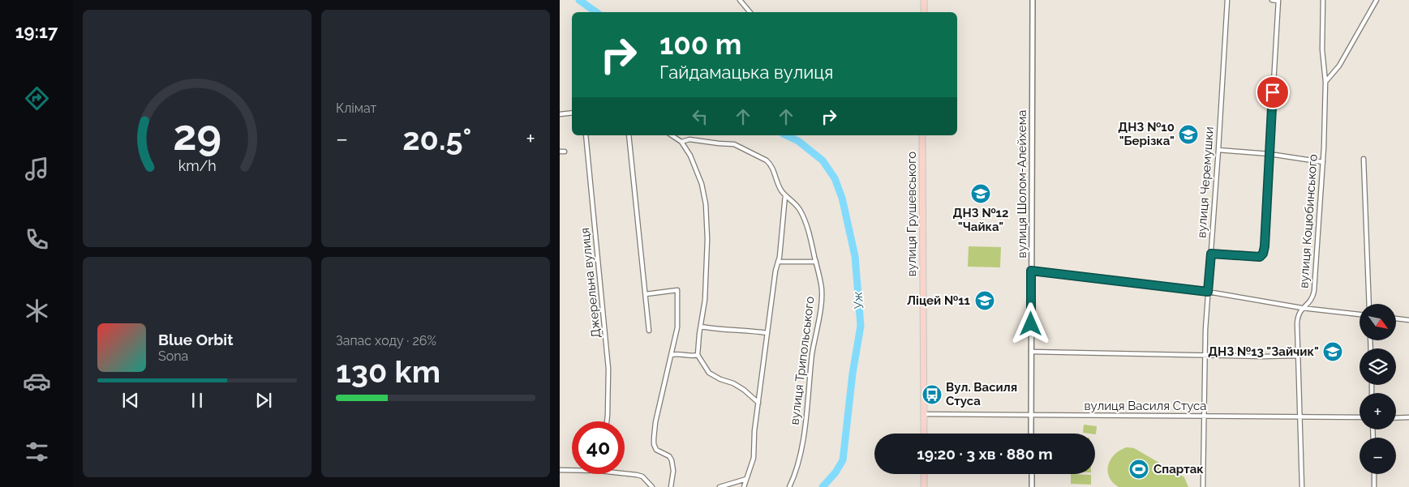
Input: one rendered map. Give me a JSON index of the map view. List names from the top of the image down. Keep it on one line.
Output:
{"streets":{"highway":["вулиця Грушевського"],"street":["вулиця Черемушки","вулиця Шолом-Алейхема","вулиця Коцюбинського","Джерельна вулиця","вулиця Трипольського","вулиця Василя Стуса"]},"crossings":[["вулиця Черемушки","вулиця Василя Стуса"],["вулиця Шолом-Алейхема","вулиця Василя Стуса"],["вулиця Грушевського","вулиця Василя Стуса"],["вулиця Коцюбинського","вулиця Василя Стуса"]],"water":["Уж"],"places":{"school or university":["ДНЗ №10 \"Берізка\"","ДНЗ №12 \"Чайка\"","Ліцей №11","ДНЗ №13 \"Зайчик\""],"bus stop":["Вул. Василя Стуса"],"sports":["Спартак"]},"north":"bottom right","page":{"tabs":"19:17","tile":["Клімат",["Запас ходу · 26%","130 km"]],"turn":["100 m","Гайдамацька вулиця"],"heat":["−","20.5°","+"],"map_buttons":["+","−"],"song":["Blue Orbit","Sona"],"limit":"40","trip":"19:20 · 3 хв · 880 m","gauge":["29","km/h"]}}
